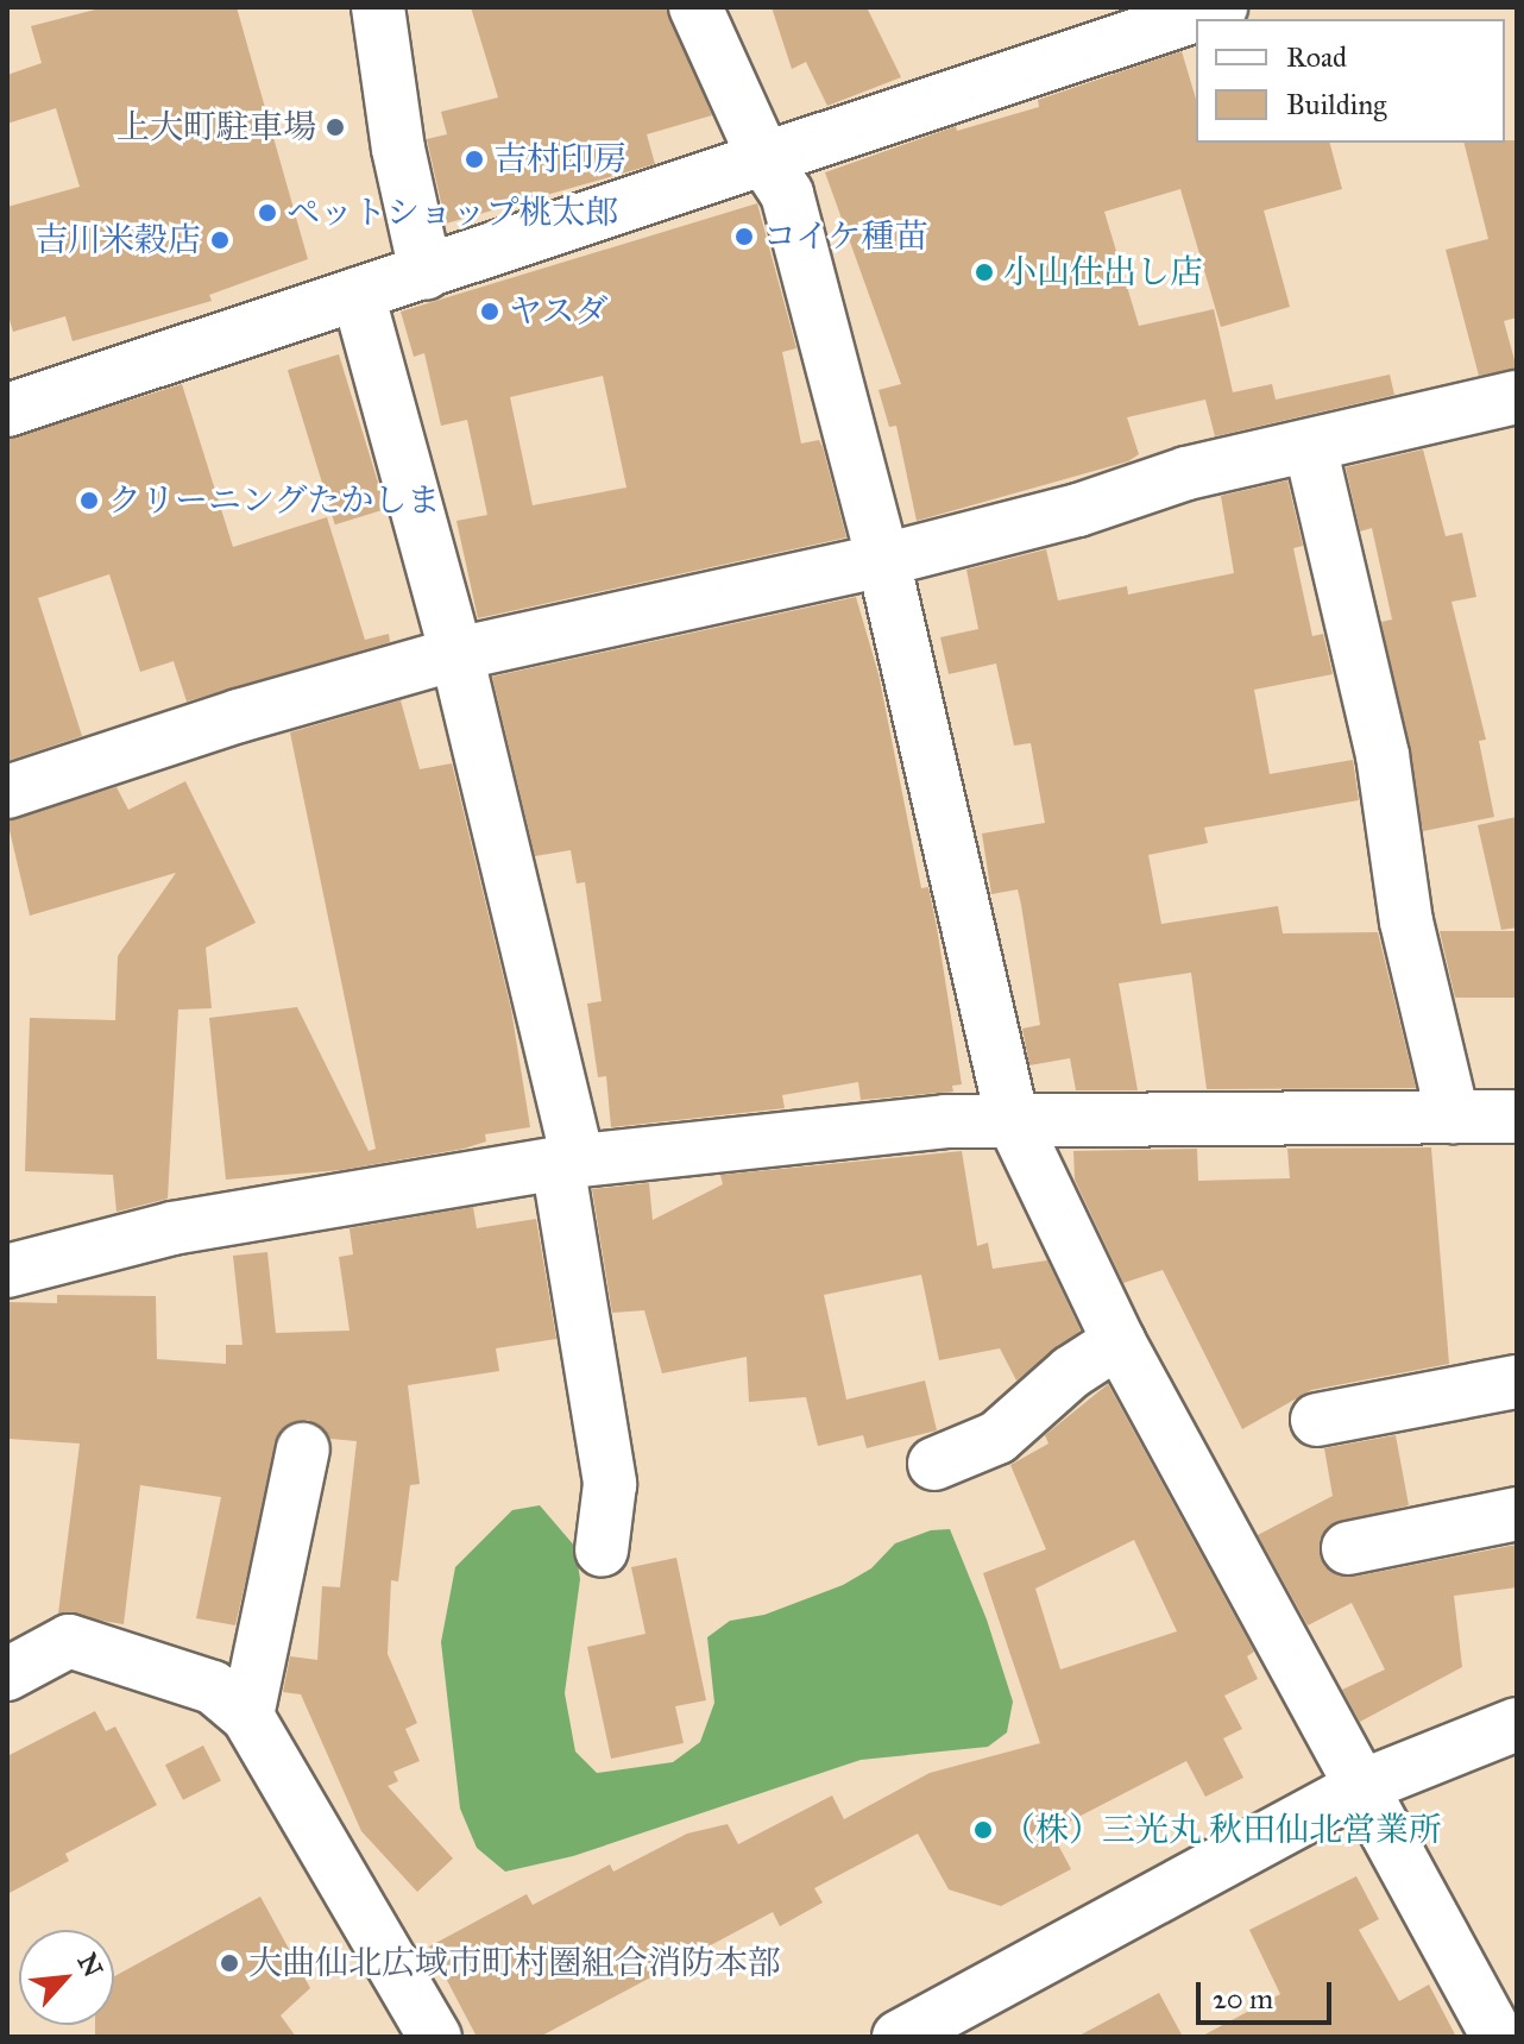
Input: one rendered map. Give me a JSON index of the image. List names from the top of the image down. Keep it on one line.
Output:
{"places":["上大町駐車場","吉村印房","ペットショップ桃太郎","コイケ種苗","吉川米穀店","小山仕出し店","ヤスダ","クリーニングたかしま","（株）三光丸 秋田仙北営業所","大曲仙北広域市町村圏組合消防本部"],"legend":["Road","Building"],"scale_bar":"20 m","north":"top right"}
